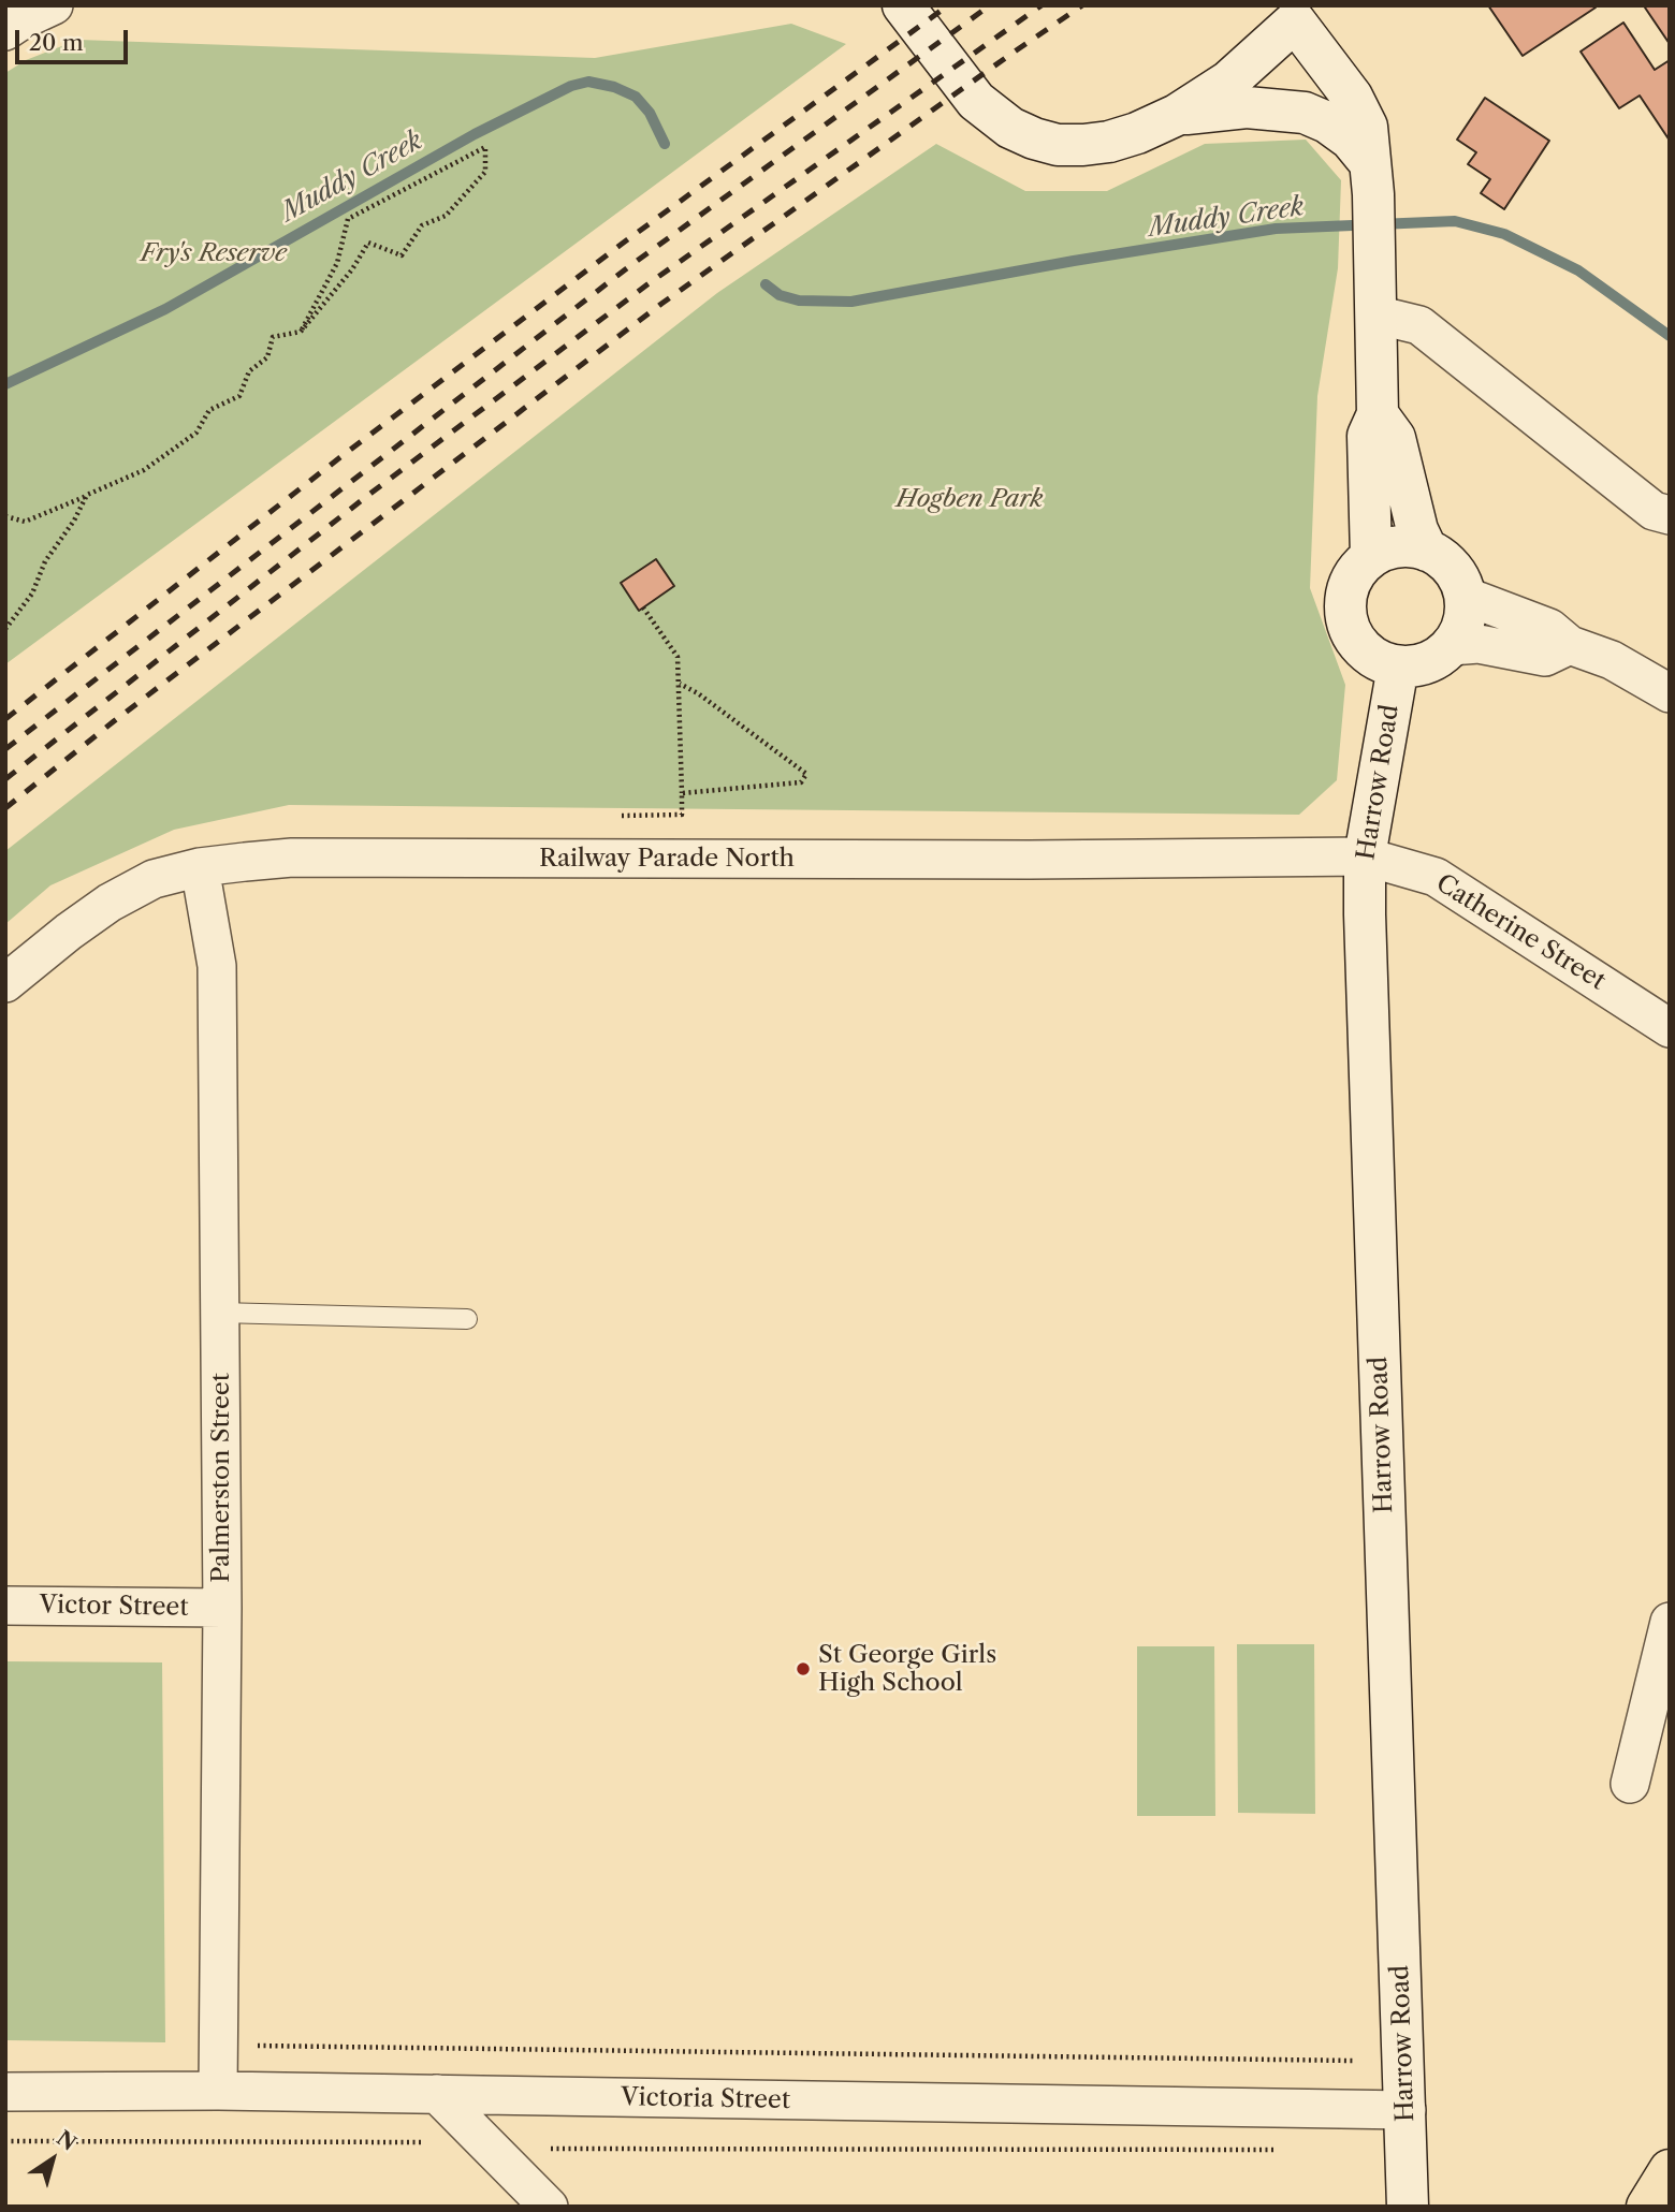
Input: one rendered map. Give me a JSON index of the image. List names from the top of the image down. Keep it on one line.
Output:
{"streets":{"main road":["Harrow Road"],"street":["Railway Parade North","Catherine Street","Palmerston Street","Victor Street","Victoria Street"]},"crossings":[["Harrow Road","Railway Parade North"],["Harrow Road","Catherine Street"],["Harrow Road","Victoria Street"],["Railway Parade North","Catherine Street"],["Railway Parade North","Palmerston Street"],["Palmerston Street","Victor Street"],["Palmerston Street","Victoria Street"]],"water":["Muddy Creek"],"parks":["Fry's Reserve","Hogben Park"],"places":["St George Girls High School"],"scale_bar":"20 m","north":"top right"}
